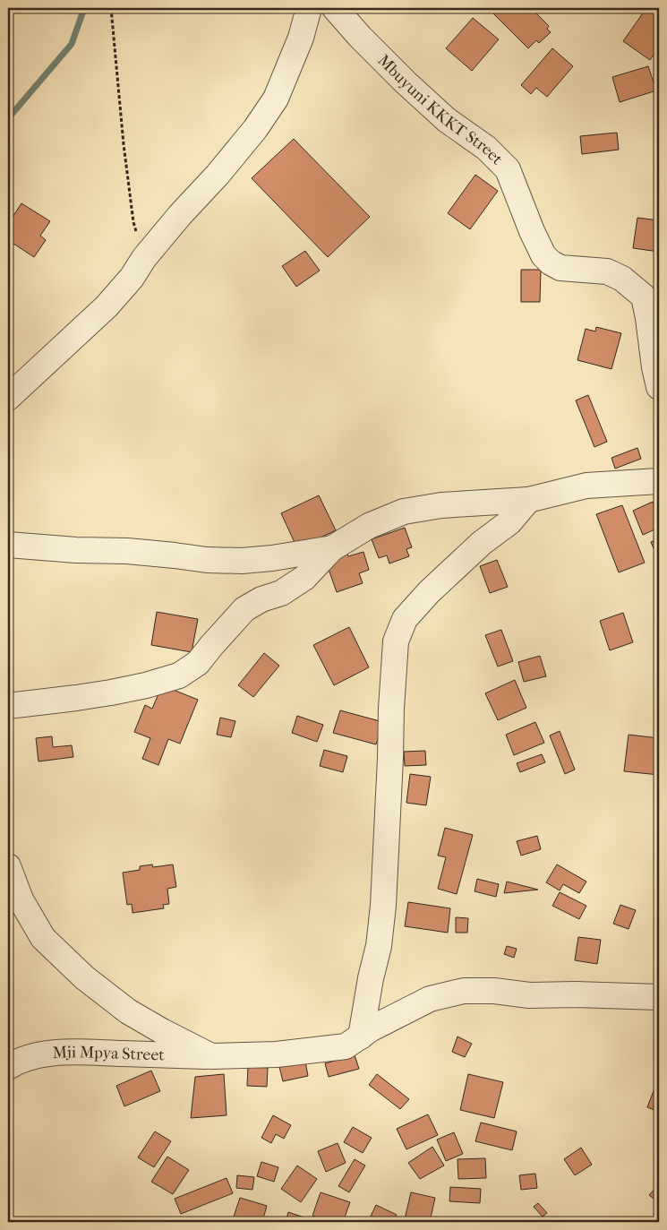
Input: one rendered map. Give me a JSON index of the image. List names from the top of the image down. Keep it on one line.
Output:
{"streets":{"street":["Mbuyuni KKKT Street","Mji Mpya Street"]}}
